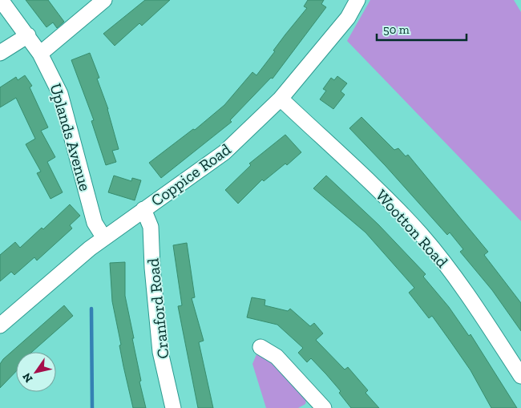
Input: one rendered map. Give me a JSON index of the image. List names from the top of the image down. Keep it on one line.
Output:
{"streets":{"street":["Uplands Avenue","Coppice Road","Wootton Road","Cranford Road"]},"crossings":[["Uplands Avenue","Coppice Road"],["Coppice Road","Wootton Road"],["Coppice Road","Cranford Road"]],"scale_bar":"50 m","north":"bottom left"}
